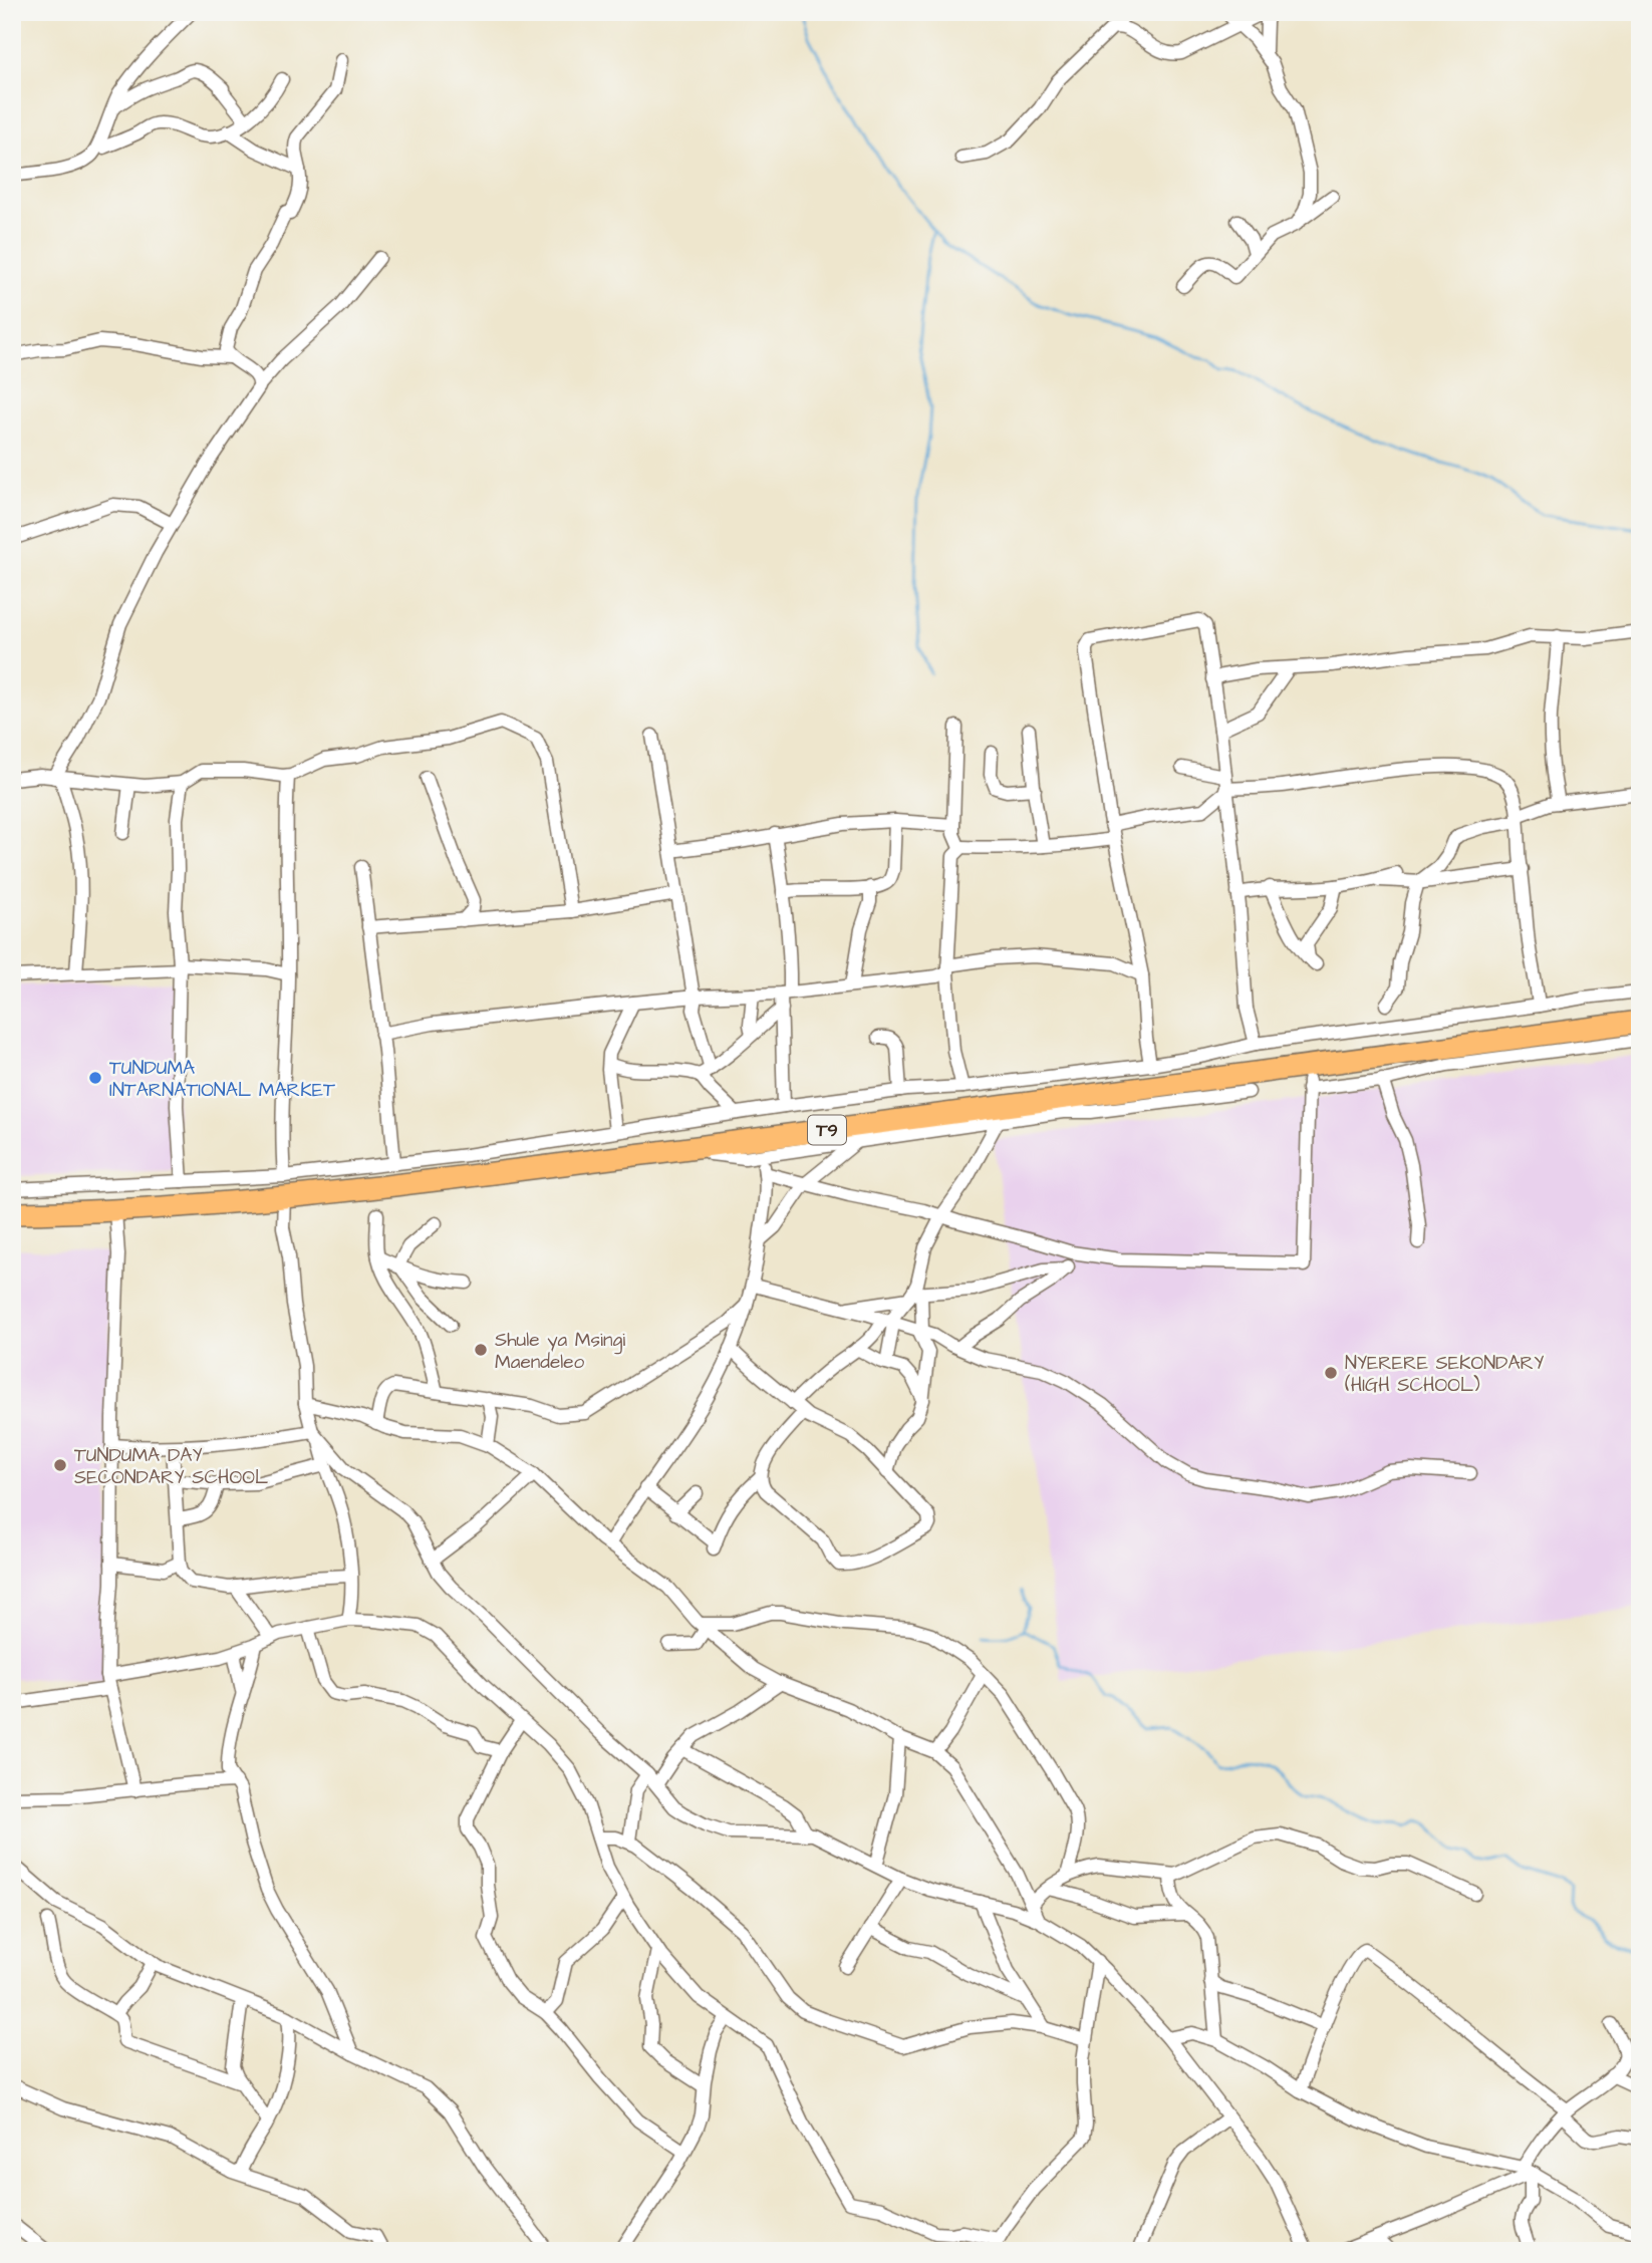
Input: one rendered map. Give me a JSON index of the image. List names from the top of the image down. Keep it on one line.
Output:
{"streets":{"highway":["T9"]},"places":["TUNDUMA INTARNATIONAL MARKET","Shule ya Msingi Maendeleo","NYERERE SEKONDARY (HIGH SCHOOL)","TUNDUMA DAY SECONDARY SCHOOL"]}
